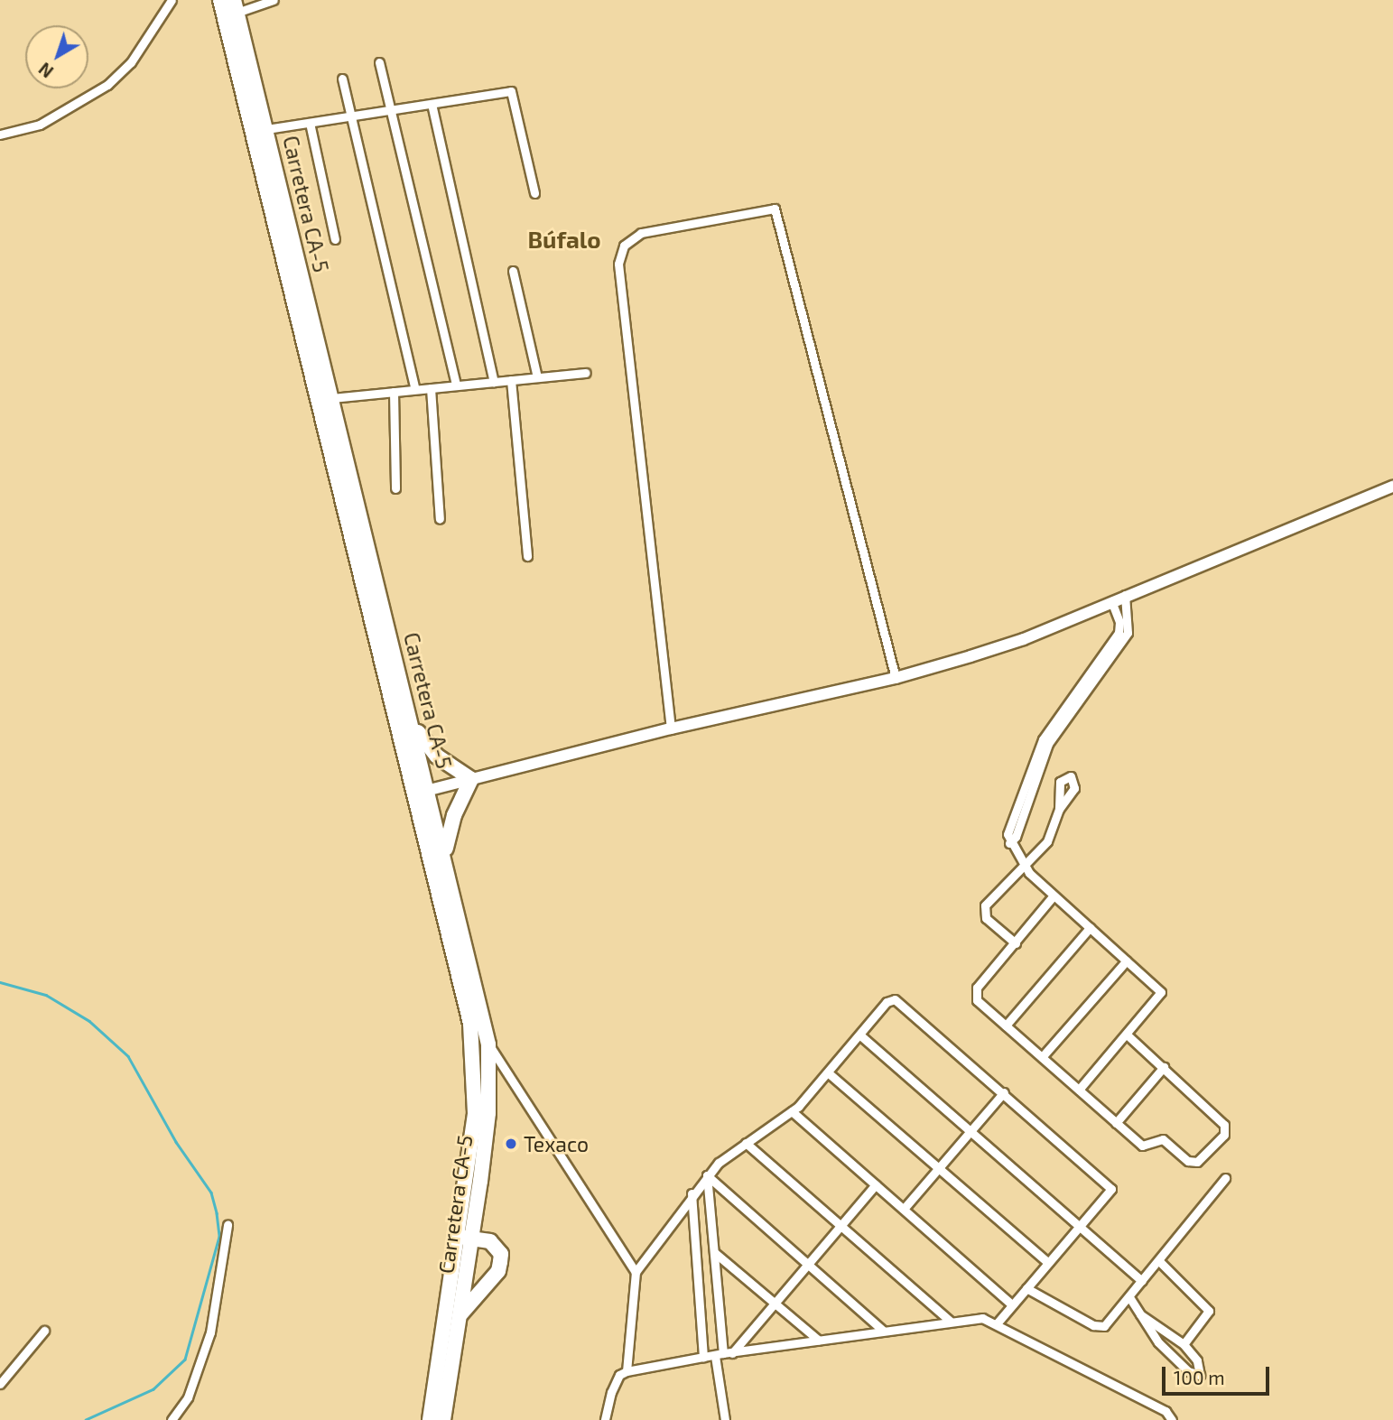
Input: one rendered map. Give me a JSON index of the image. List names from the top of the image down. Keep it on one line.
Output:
{"streets":{"highway":["Carretera CA-5"]},"districts":["Búfalo"],"places":["Texaco"],"scale_bar":"100 m","north":"bottom left"}
